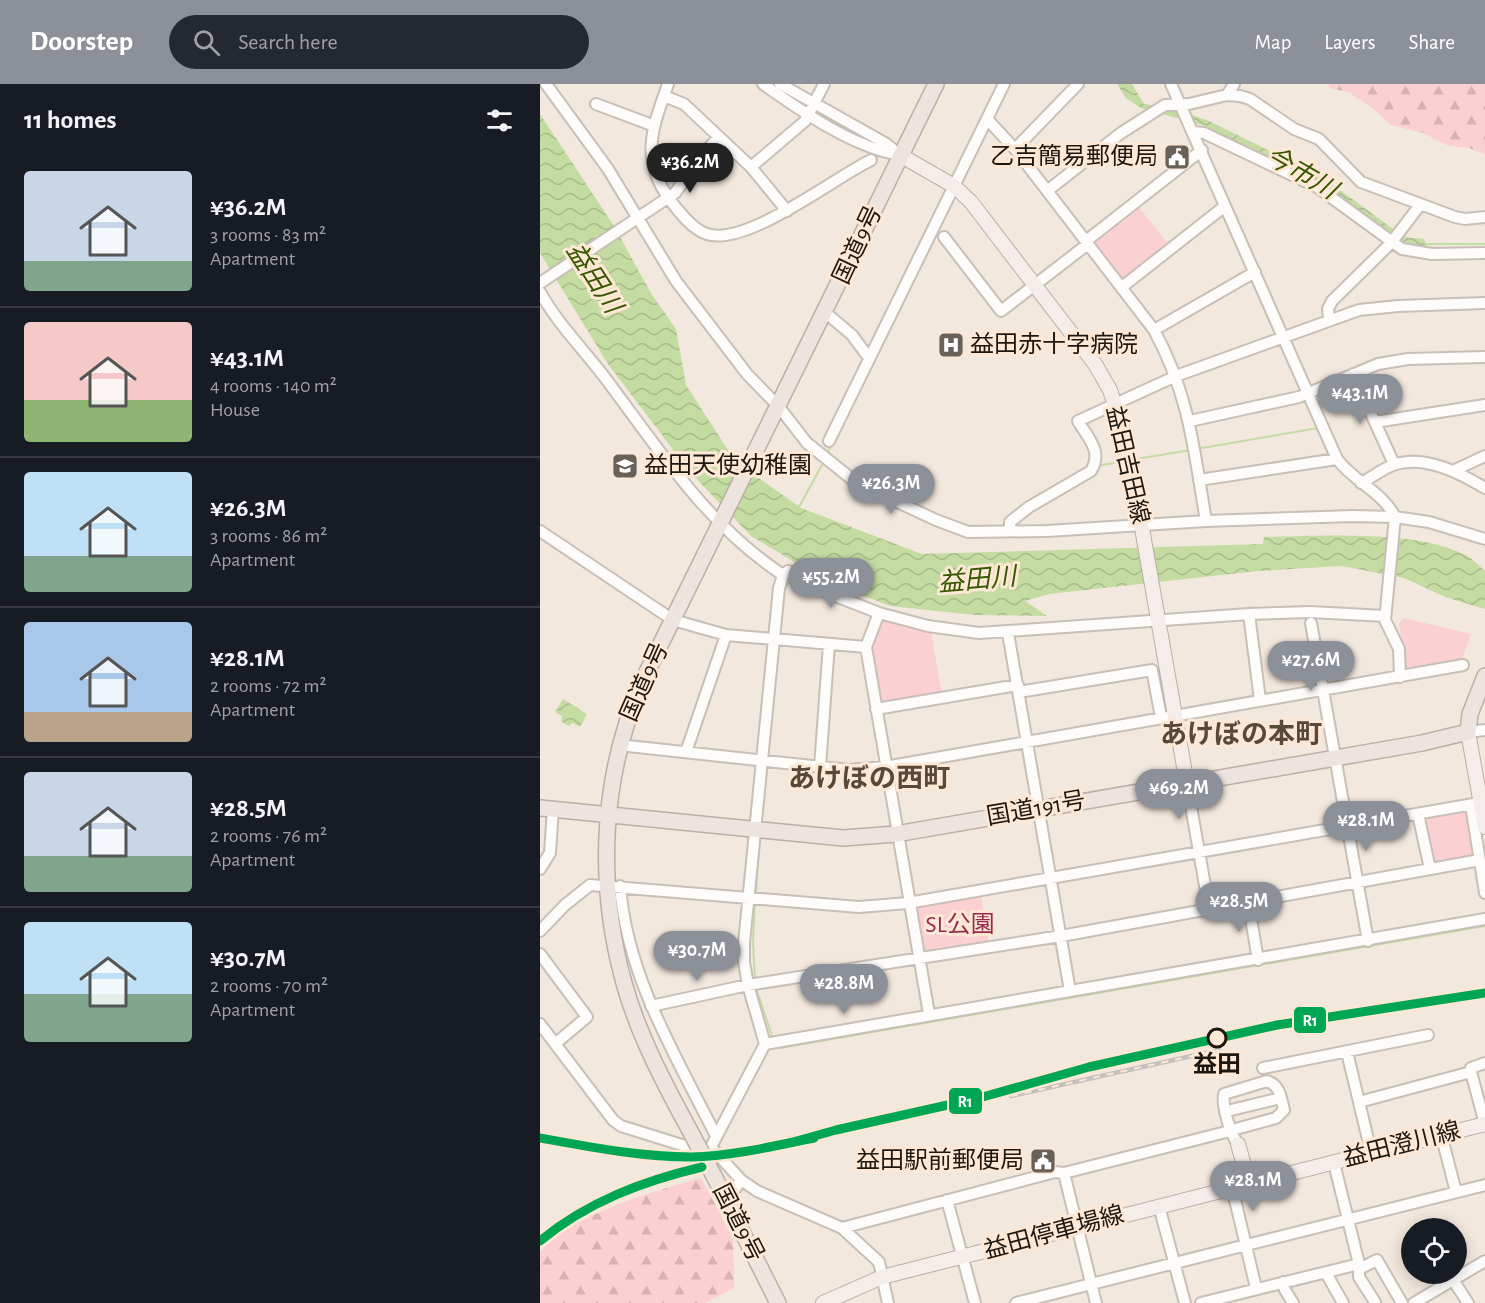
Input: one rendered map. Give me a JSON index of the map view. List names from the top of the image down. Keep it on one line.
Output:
{"streets":{"highway":["国道9号","国道191号"],"main road":["益田吉田線","益田澄川線","益田停車場線"]},"crossings":[["国道9号","益田吉田線"],["国道9号","国道191号"],["益田吉田線","国道191号"],["益田澄川線","益田停車場線"]],"districts":["あけぼの本町","あけぼの西町"],"water":["今市川","益田川"],"parks":["SL公園"],"places":{"public building":["乙吉簡易郵便局","益田駅前郵便局"],"hospital":["益田赤十字病院"],"school or university":["益田天使幼稚園"],"other":["益田"]},"lines":["transit line R1"],"page":{"header":"Doorstep","search":"Search here","nav":["Map","Layers","Share"],"heading":"11 homes","price":["¥36.2M","¥43.1M","¥26.3M","¥55.2M","¥27.6M","¥69.2M","¥28.1M","¥28.5M","¥30.7M","¥28.8M","¥28.1M"],"list":[{"name":"¥36.2M","note":"3 rooms · 83 m² · Apartment"},{"name":"¥43.1M","note":"4 rooms · 140 m² · House"},{"name":"¥26.3M","note":"3 rooms · 86 m² · Apartment"},{"name":"¥28.1M","note":"2 rooms · 72 m² · Apartment"},{"name":"¥28.5M","note":"2 rooms · 76 m² · Apartment"},{"name":"¥30.7M","note":"2 rooms · 70 m² · Apartment"}]}}
